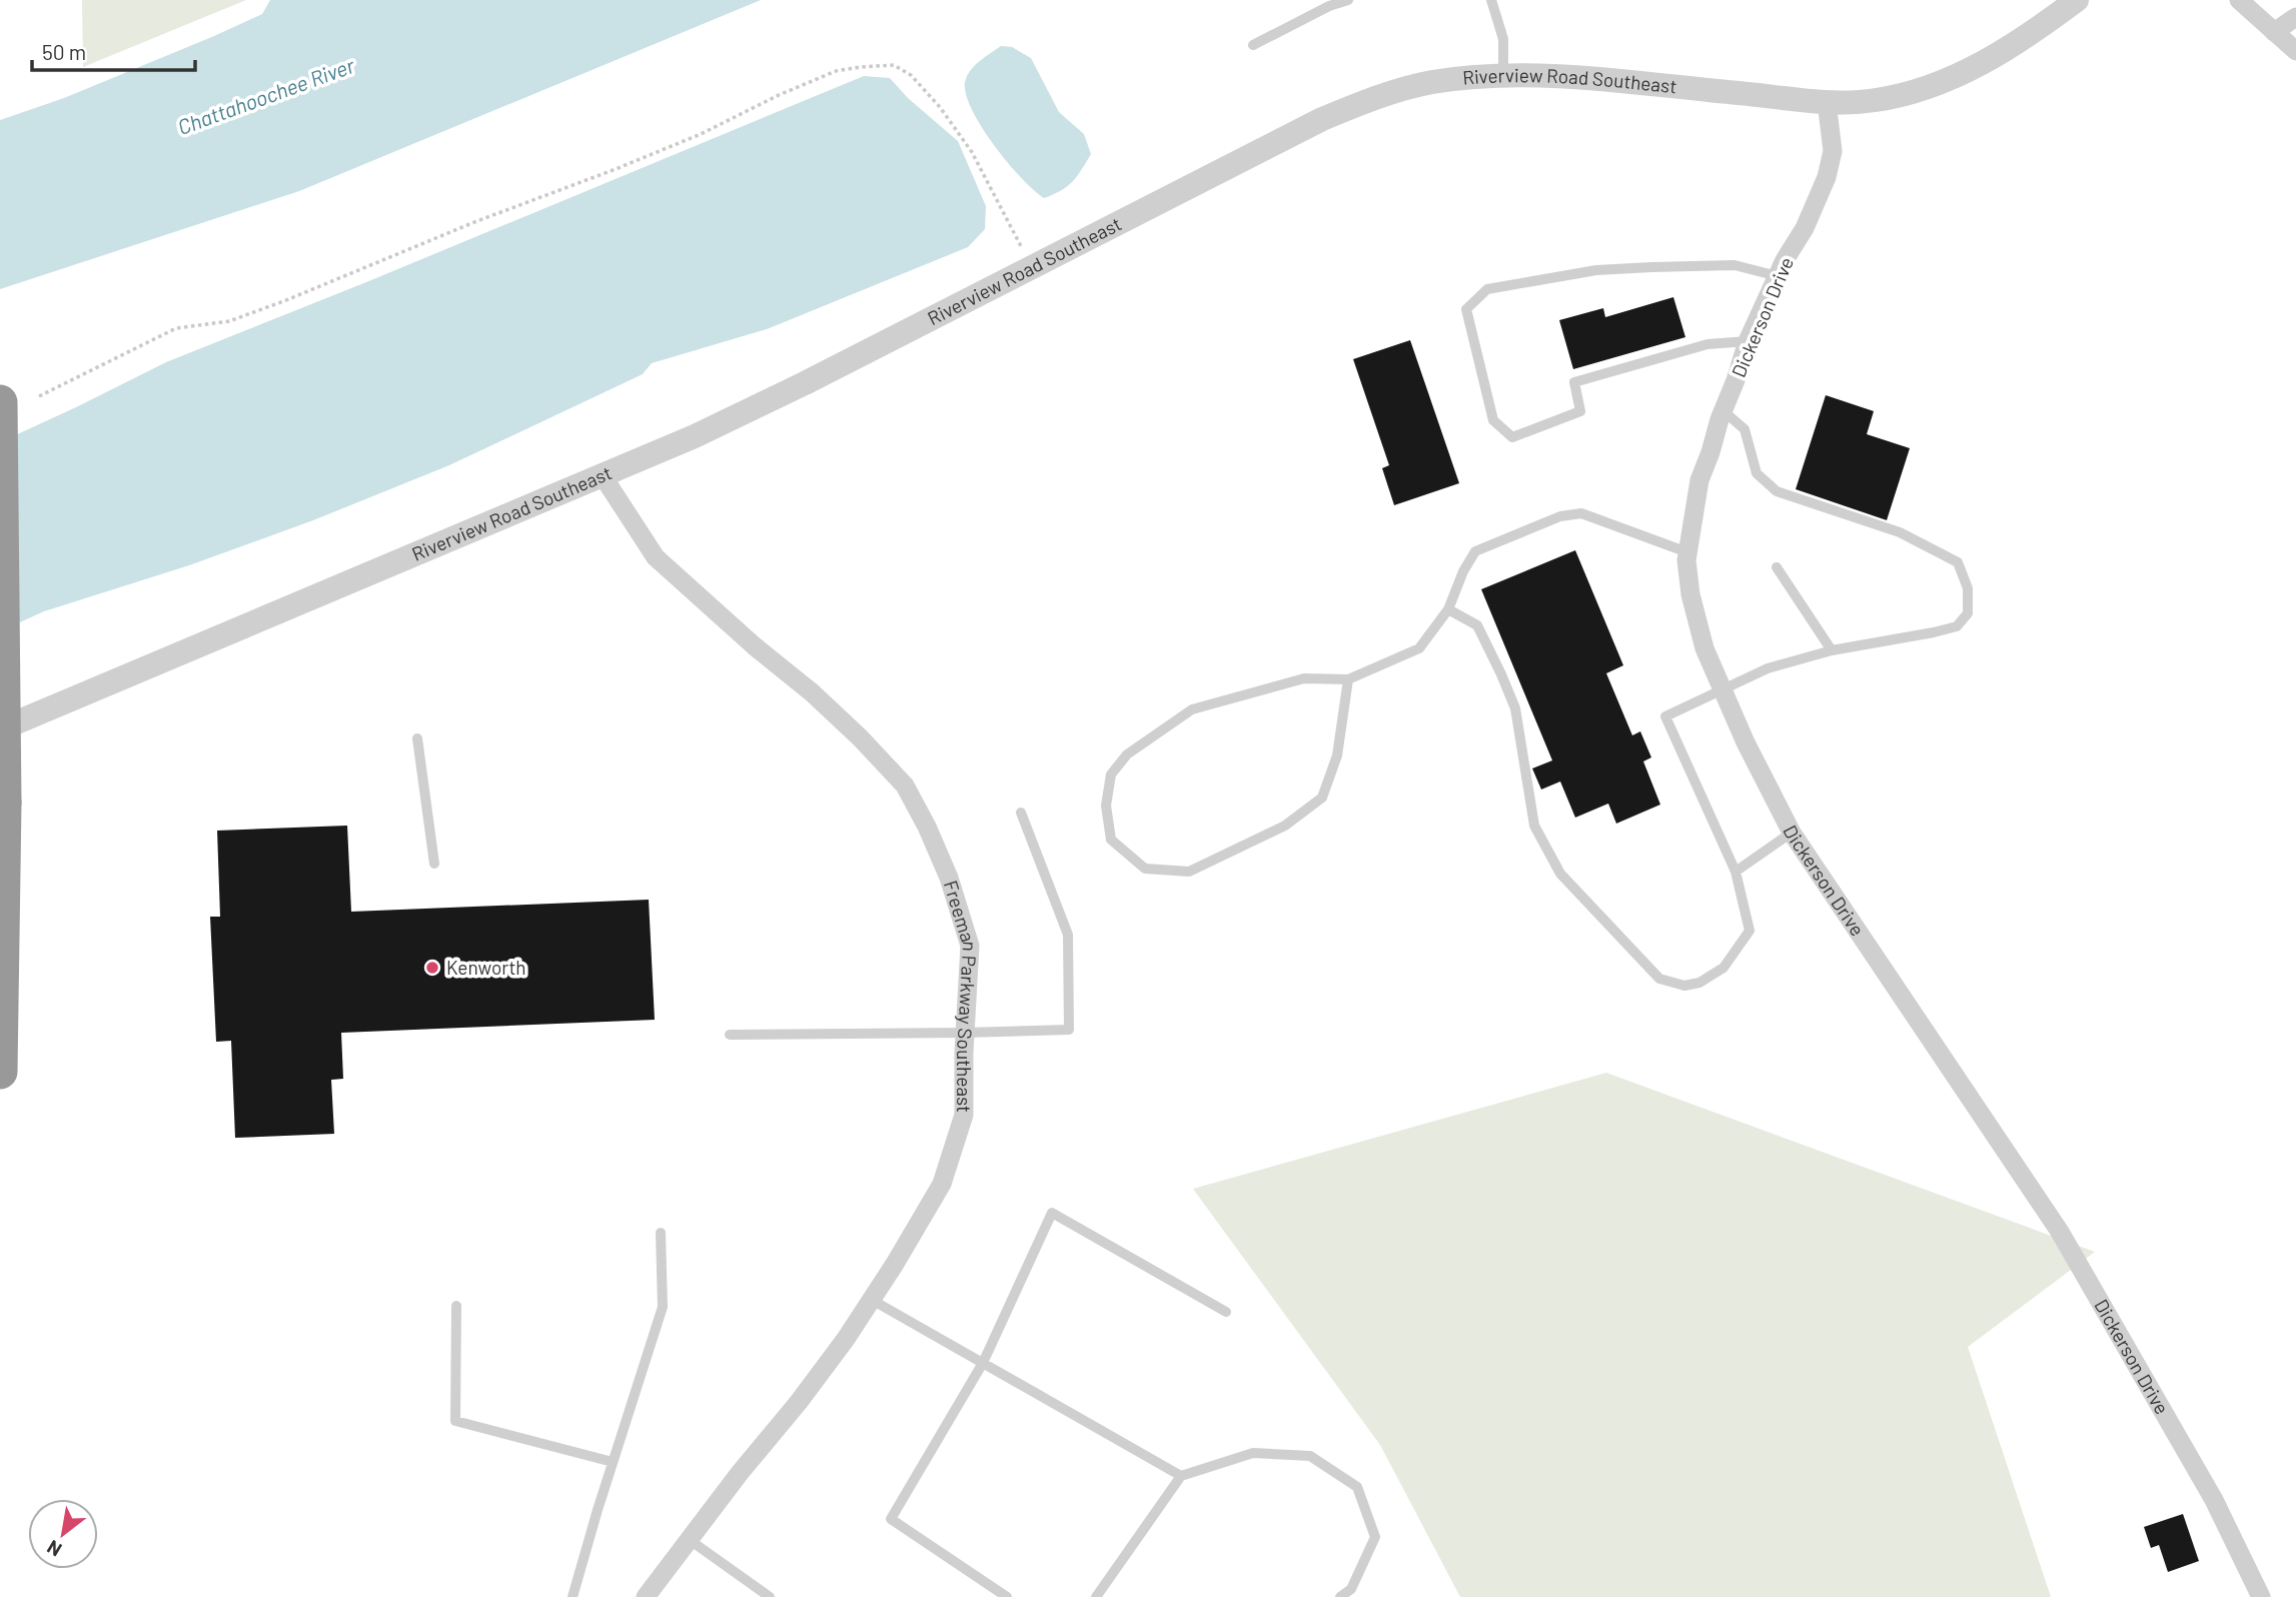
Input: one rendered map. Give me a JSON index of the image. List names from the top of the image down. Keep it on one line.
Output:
{"streets":{"street":["Riverview Road Southeast","Dickerson Drive","Freeman Parkway Southeast"]},"crossings":[["Riverview Road Southeast","Dickerson Drive"],["Riverview Road Southeast","Freeman Parkway Southeast"]],"water":["Chattahoochee River"],"places":["Kenworth"],"scale_bar":"50 m","north":"bottom left"}
